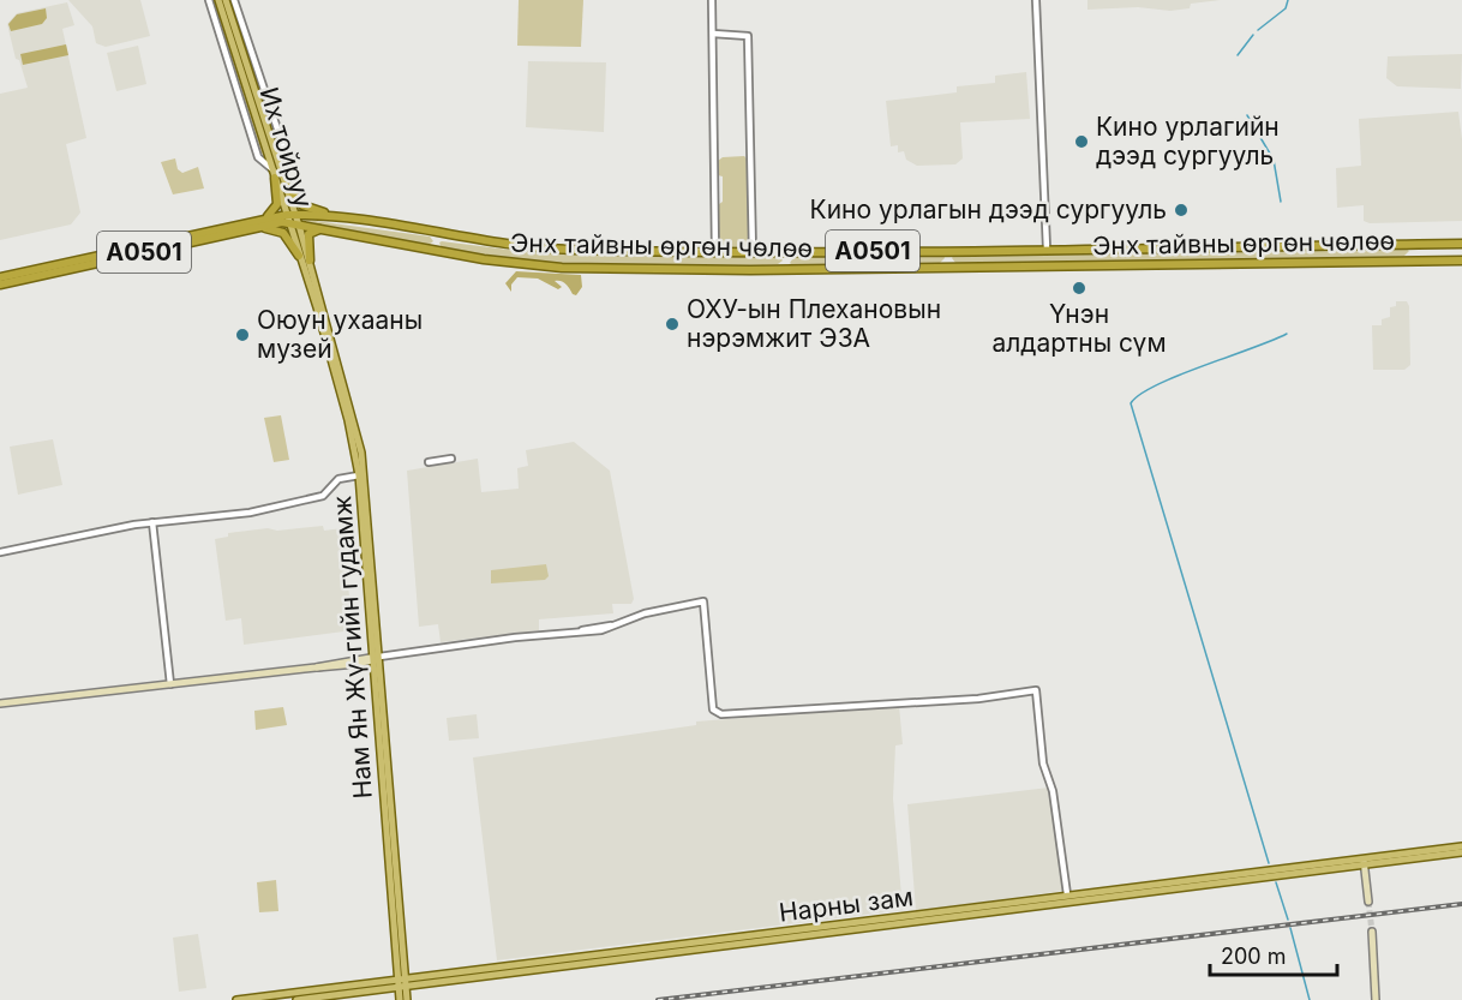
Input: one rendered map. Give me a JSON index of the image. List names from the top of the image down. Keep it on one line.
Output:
{"streets":{"highway":["Энх тайвны өргөн чөлөө","A0501"],"main road":["Их тойруу","Нам Ян Жү-гийн гудамж","Нарны зам"]},"crossings":[["Их тойруу","Энх тайвны өргөн чөлөө"],["Их тойруу","Нам Ян Жү-гийн гудамж"],["Нам Ян Жү-гийн гудамж","Нарны зам"]],"places":["Кино урлагийн дээд сургууль","Кино урлагын дээд сургууль","Үнэн алдартны сүм","ОХУ-ын Плехановын нэрэмжит ЭЗА","Оюун ухааны музей"],"scale_bar":"200 m"}
